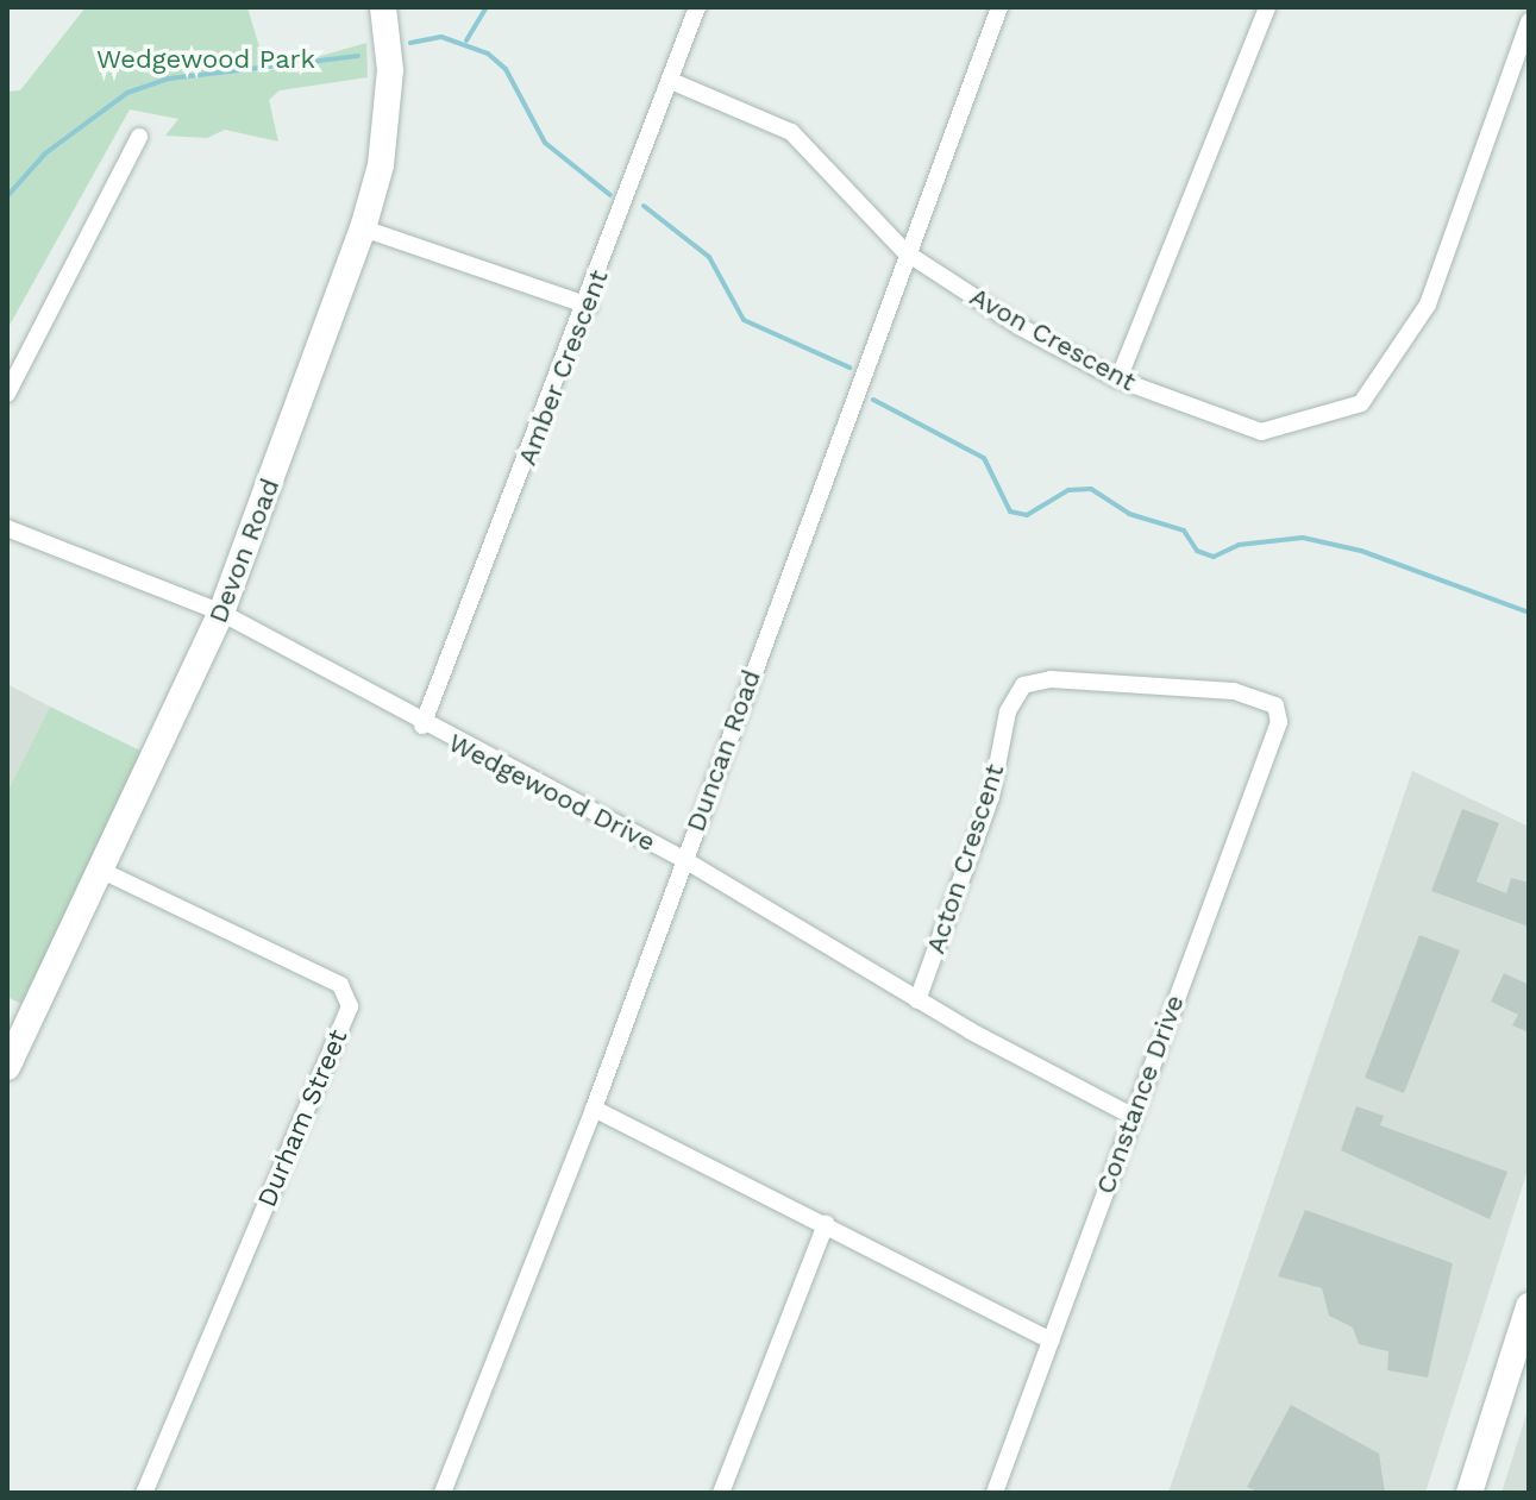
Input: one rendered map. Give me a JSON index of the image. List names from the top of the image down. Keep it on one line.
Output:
{"streets":{"street":["Avon Crescent","Amber Crescent","Devon Road","Duncan Road","Wedgewood Drive","Acton Crescent","Constance Drive","Durham Street"]},"crossings":[["Avon Crescent","Amber Crescent"],["Avon Crescent","Duncan Road"],["Amber Crescent","Wedgewood Drive"],["Devon Road","Wedgewood Drive"],["Devon Road","Durham Street"],["Duncan Road","Wedgewood Drive"],["Wedgewood Drive","Acton Crescent"],["Wedgewood Drive","Constance Drive"],["Acton Crescent","Constance Drive"]],"parks":["Wedgewood Park"]}
